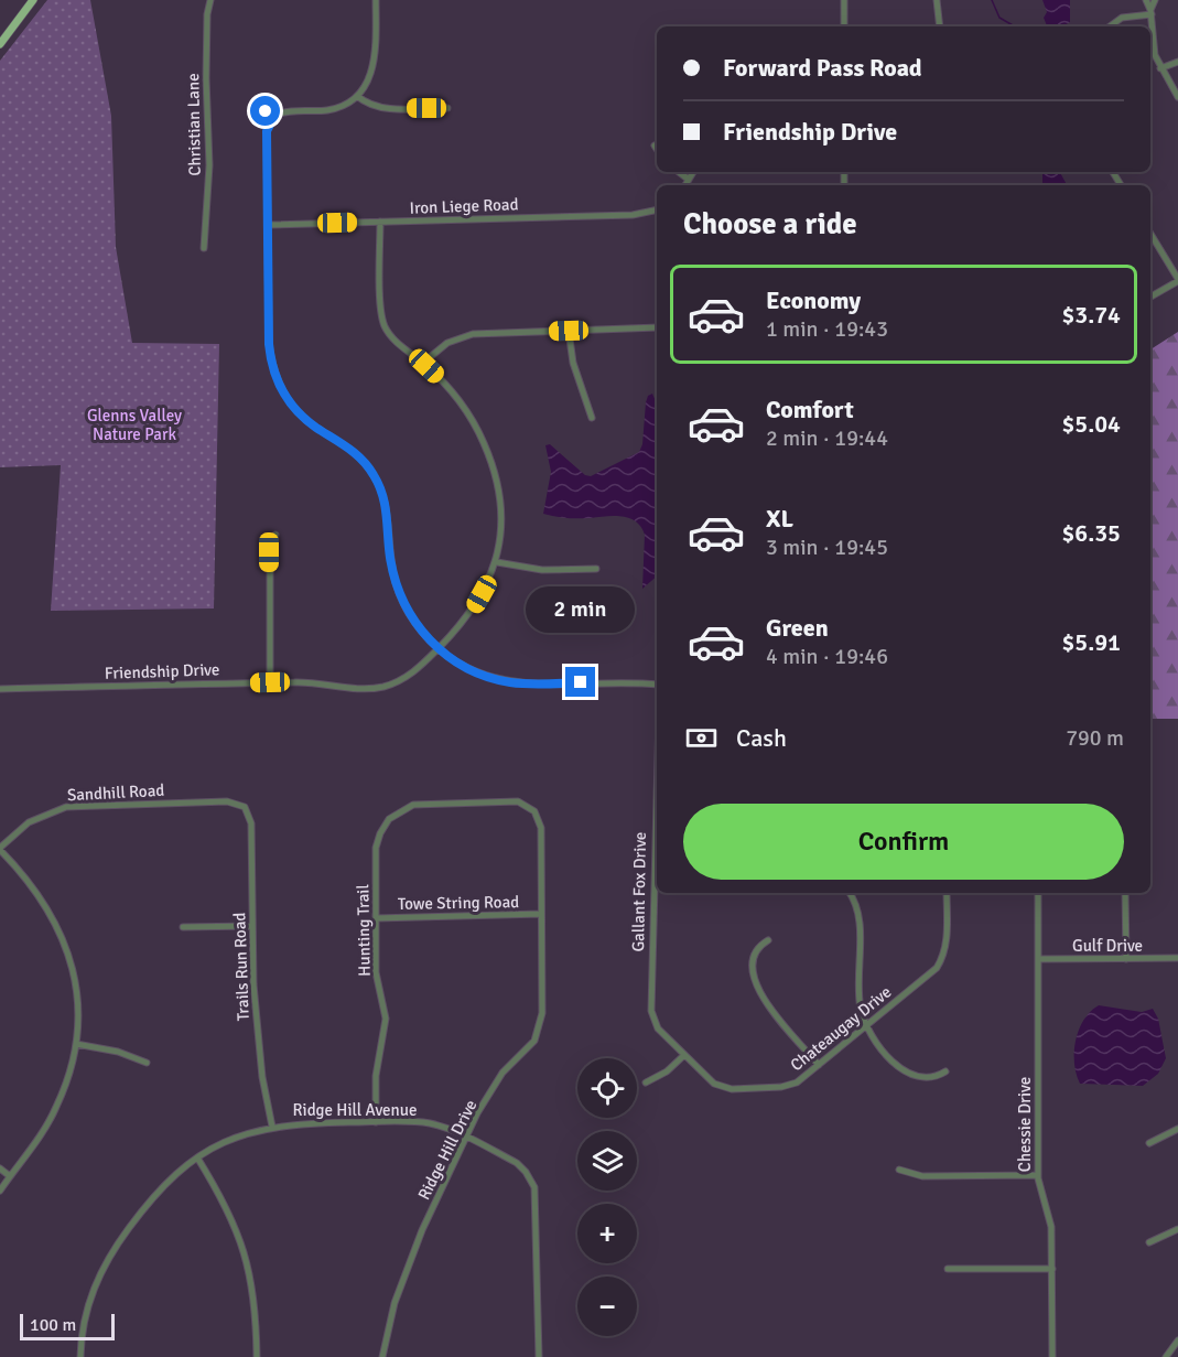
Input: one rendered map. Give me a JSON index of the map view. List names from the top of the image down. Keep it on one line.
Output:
{"streets":{"street":["Christian Lane","Iron Liege Road","Friendship Drive","Sandhill Road","Gallant Fox Drive","Towe String Road","Hunting Trail","Gulf Drive","Trails Run Road","Chateaugay Drive","Ridge Hill Avenue","Chessie Drive","Ridge Hill Drive"]},"crossings":[["Sandhill Road","Trails Run Road"],["Gallant Fox Drive","Chateaugay Drive"],["Towe String Road","Hunting Trail"],["Towe String Road","Ridge Hill Drive"],["Hunting Trail","Ridge Hill Avenue"],["Hunting Trail","Ridge Hill Drive"],["Gulf Drive","Chessie Drive"],["Trails Run Road","Ridge Hill Avenue"],["Ridge Hill Avenue","Ridge Hill Drive"]],"parks":["Glenns Valley Nature Park"],"scale_bar":"100 m","page":{"banner":["Forward Pass Road","Friendship Drive"],"heading":"Choose a ride","list":[{"name":"Economy","note":"1 min · 19:43","value":"$3.74"},{"name":"Comfort","note":"2 min · 19:44","value":"$5.04"},{"name":"XL","note":"3 min · 19:45","value":"$6.35"},{"name":"Green","note":"4 min · 19:46","value":"$5.91"}],"bubble":"2 min","pay":["Cash","790 m"],"buttons":"Confirm","map_buttons":["+","−"],"scale":"100 m"}}
